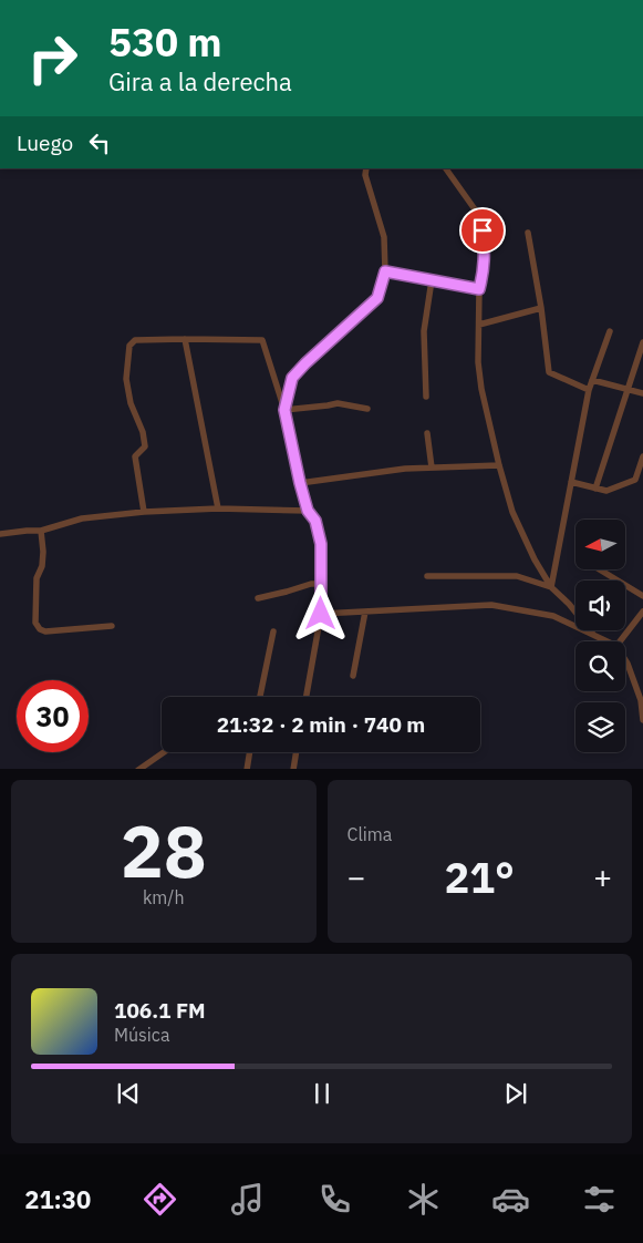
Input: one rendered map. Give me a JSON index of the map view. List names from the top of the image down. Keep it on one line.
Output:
{"north":"left","page":{"turn":["530 m","Gira a la derecha"],"then":"Luego","limit":"30","trip":"21:32 · 2 min · 740 m","tile":[["28","km/h"],"Clima"],"heat":["−","21°","+"],"song":["106.1 FM","Música"],"tabs":"21:30"}}
